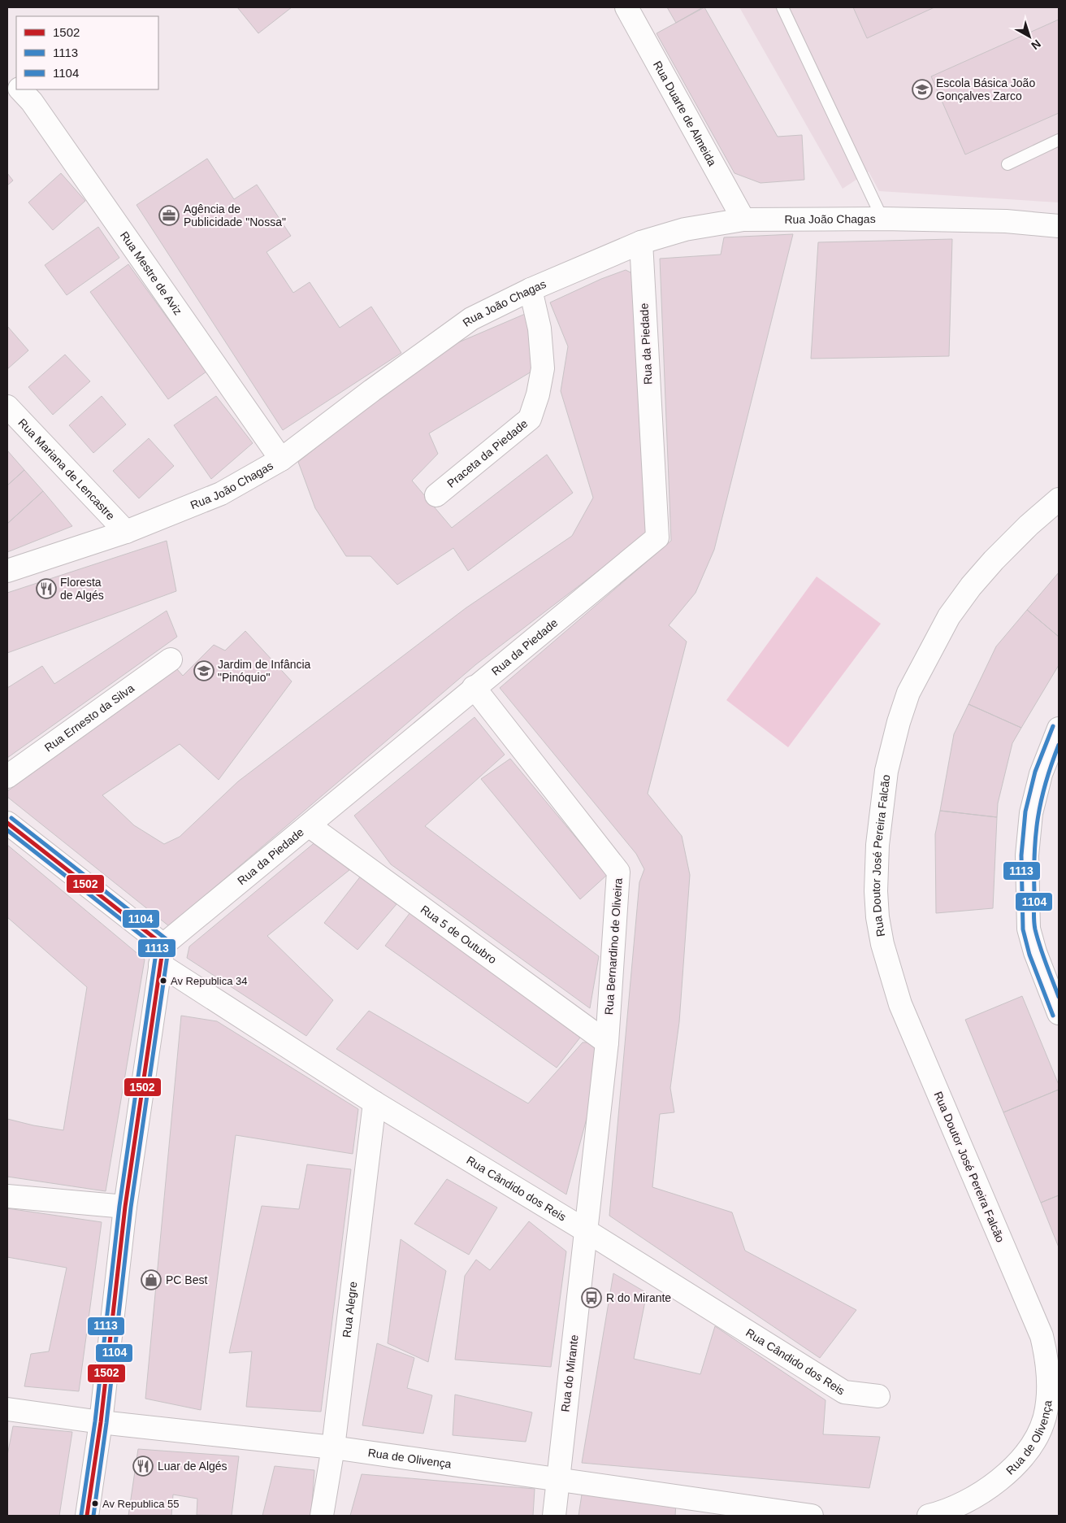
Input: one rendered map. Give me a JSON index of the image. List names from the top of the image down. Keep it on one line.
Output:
{"streets":{"street":["Rua Duarte de Almeida","Rua João Chagas","Rua Mestre de Aviz","Rua da Piedade","Praceta da Piedade","Rua Mariana de Lencastre","Rua Ernesto da Silva","Rua Doutor José Pereira Falcão","Rua 5 de Outubro","Rua Bernardino de Oliveira","Rua Cândido dos Reis","Rua Alegre","Rua do Mirante","Rua de Olivença"]},"crossings":[["Rua Duarte de Almeida","Rua João Chagas"],["Rua João Chagas","Rua Mestre de Aviz"],["Rua João Chagas","Rua da Piedade"],["Rua João Chagas","Praceta da Piedade"],["Rua João Chagas","Rua Mariana de Lencastre"],["Rua da Piedade","Rua 5 de Outubro"],["Rua da Piedade","Rua Bernardino de Oliveira"],["Rua da Piedade","Rua Cândido dos Reis"],["Rua Doutor José Pereira Falcão","Rua de Olivença"],["Rua 5 de Outubro","Rua Bernardino de Oliveira"],["Rua Bernardino de Oliveira","Rua Cândido dos Reis"],["Rua Bernardino de Oliveira","Rua do Mirante"],["Rua Cândido dos Reis","Rua Alegre"],["Rua Cândido dos Reis","Rua do Mirante"],["Rua Alegre","Rua de Olivença"],["Rua do Mirante","Rua de Olivença"]],"places":{"school or university":["Escola Básica João Gonçalves Zarco","Jardim de Infância \"Pinóquio\""],"office":["Agência de Publicidade \"Nossa\""],"restaurant":["Floresta de Algés","Luar de Algés"],"other":["Av Republica 34","Av Republica 55"],"shop":["PC Best"],"bus stop":["R do Mirante"]},"lines":["transit line 1113","transit line 1104","transit line 1502"],"legend":["1502","1113","1104"],"north":"bottom right"}
